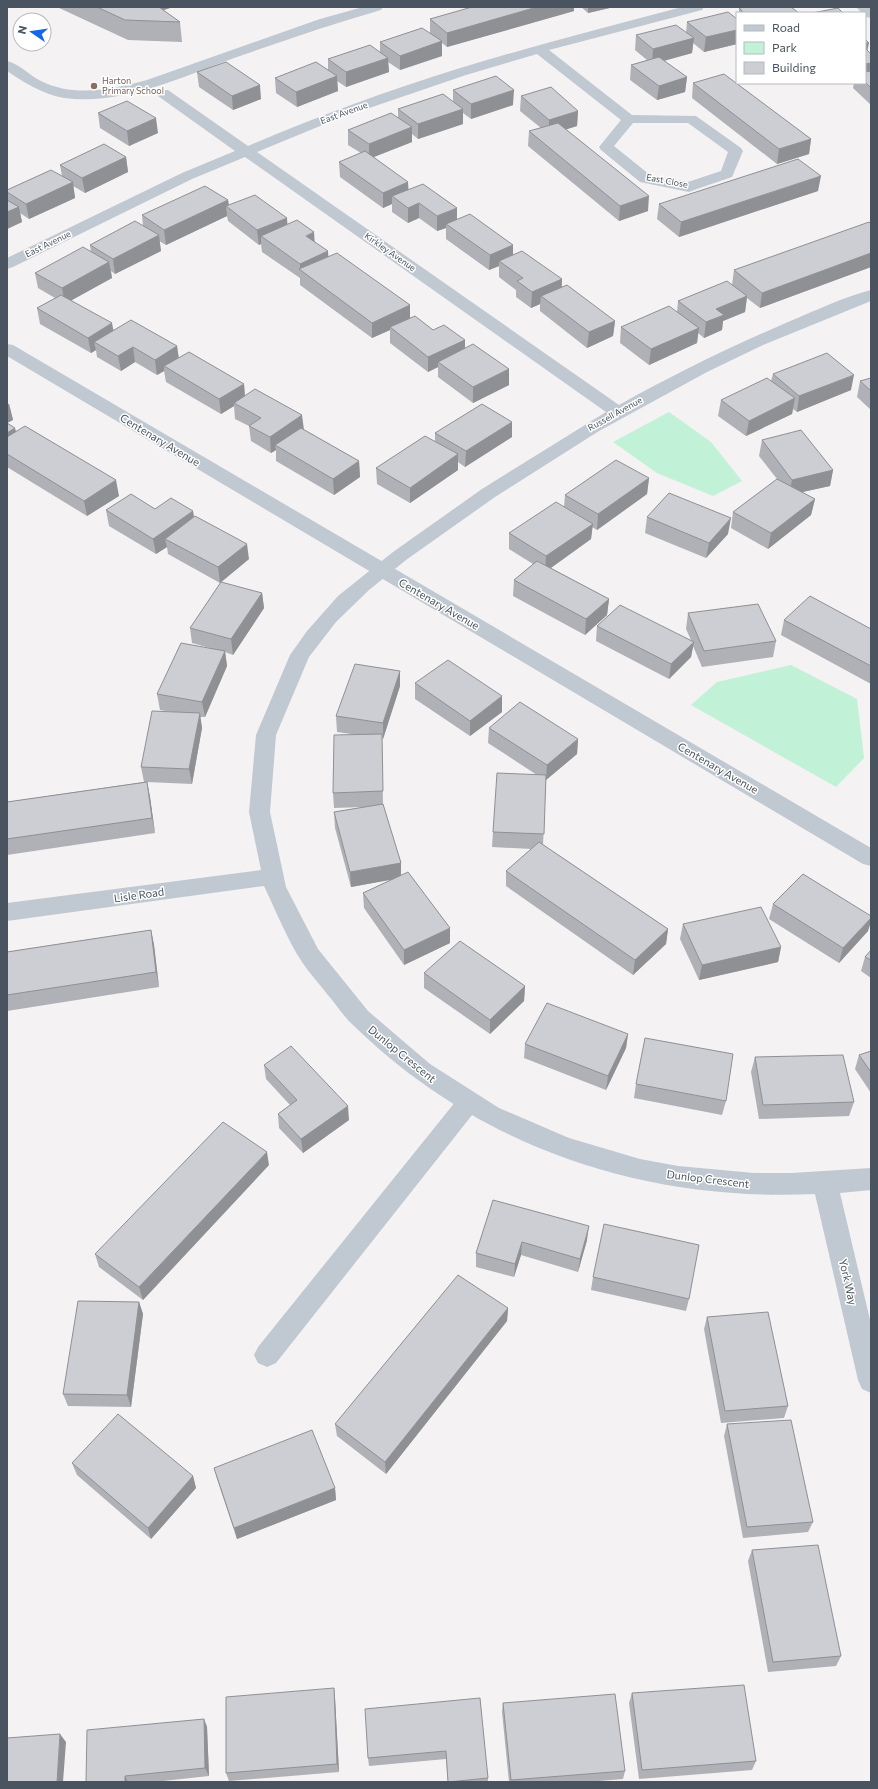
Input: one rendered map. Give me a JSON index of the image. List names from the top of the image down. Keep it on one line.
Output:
{"streets":{"street":["East Avenue","East Close","Kirkley Avenue","Russell Avenue","Centenary Avenue","Lisle Road","Dunlop Crescent","York Way"]},"crossings":[["East Avenue","Kirkley Avenue"],["Kirkley Avenue","Russell Avenue"],["Russell Avenue","Centenary Avenue"],["Russell Avenue","Dunlop Crescent"],["Centenary Avenue","Dunlop Crescent"],["Lisle Road","Dunlop Crescent"],["Dunlop Crescent","York Way"]],"places":["Harton Primary School"],"legend":["Road","Park","Building"],"north":"left"}
